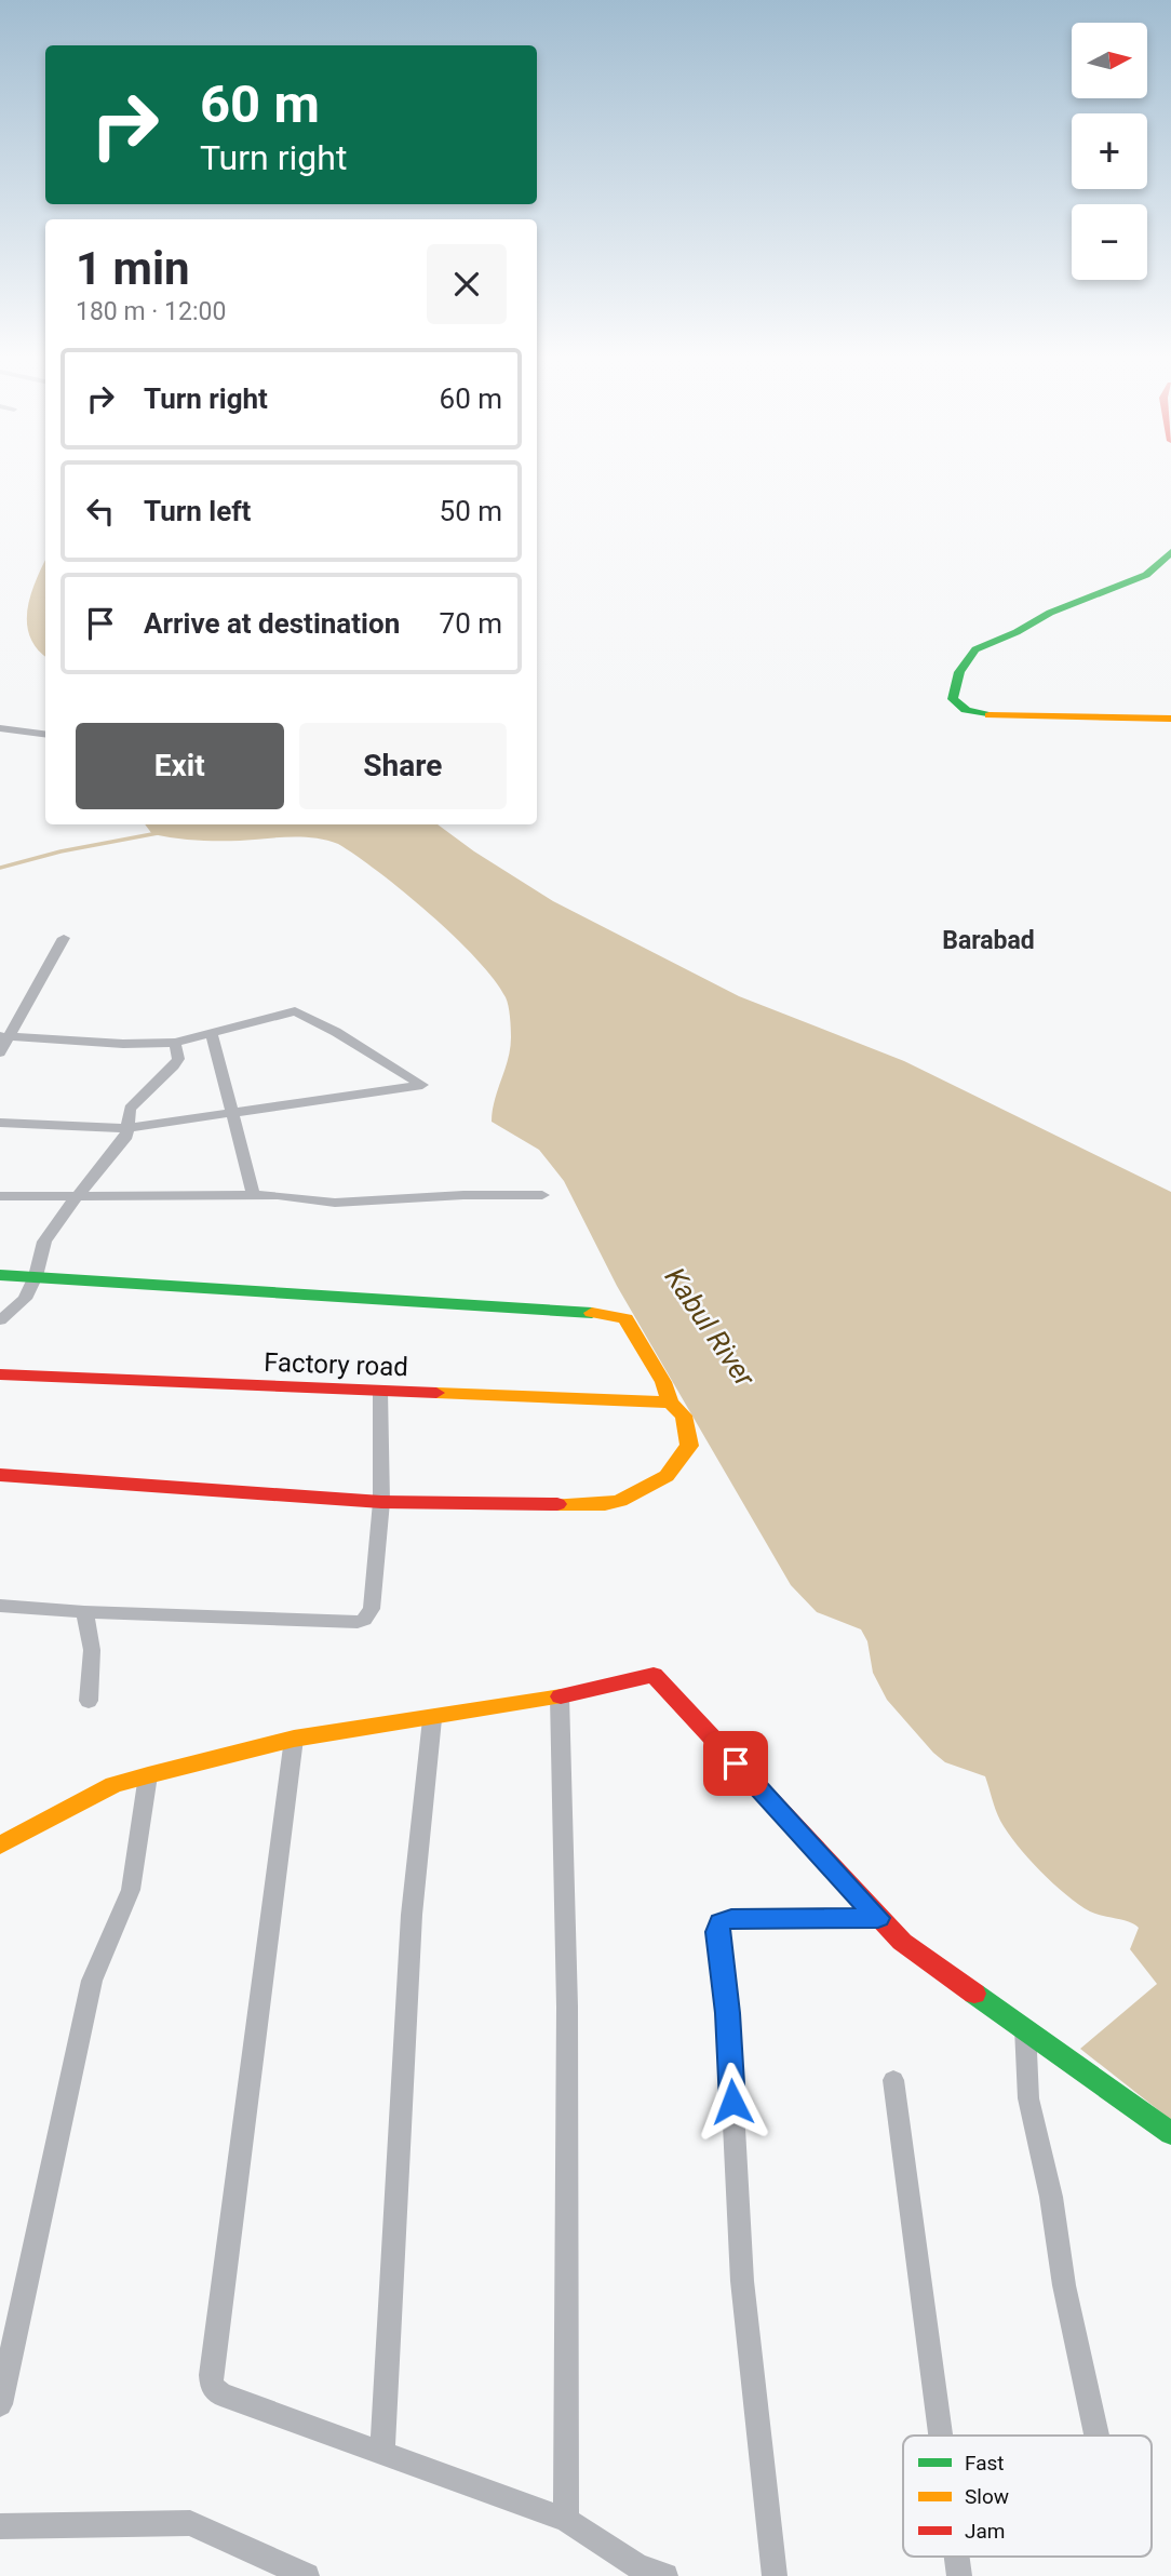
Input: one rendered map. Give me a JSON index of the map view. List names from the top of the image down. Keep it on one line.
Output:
{"streets":{"street":["Factory road"]},"districts":["Barabad"],"water":["Kabul River"],"legend":["Fast","Slow","Jam"],"north":"right","page":{"map_buttons":["+","−"],"turn":["60 m","Turn right"],"heading":["1 min","180 m · 12:00"],"list":[{"name":"Turn right","value":"60 m"},{"name":"Turn left","value":"50 m"},{"name":"Arrive at destination","value":"70 m"}],"buttons":["Exit","Share"]}}
